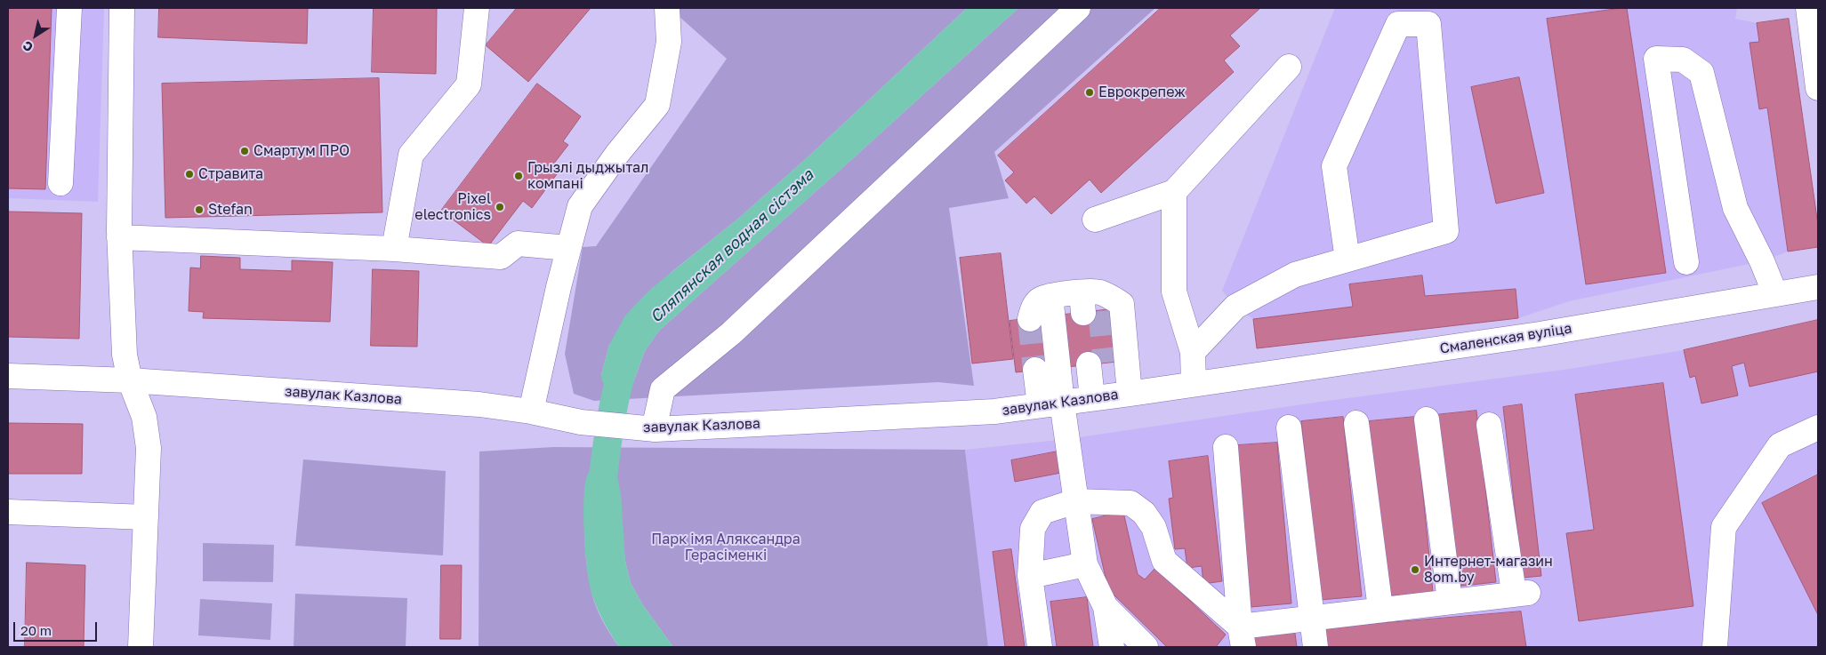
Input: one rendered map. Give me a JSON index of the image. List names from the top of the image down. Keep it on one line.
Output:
{"streets":{"street":["Смаленская вуліца","завулак Казлова"]},"crossings":[["Смаленская вуліца","завулак Казлова"]],"water":["Сляпянская водная сістэма"],"parks":["Парк імя Аляксандра Герасіменкі"],"places":["Еврокрепеж","Смартум ПРО","Стравита","Грызлі дыджытал компані","Pixel electronics","Stefan","Интернет-магазин 8om.by"],"scale_bar":"20 m","north":"bottom left"}
